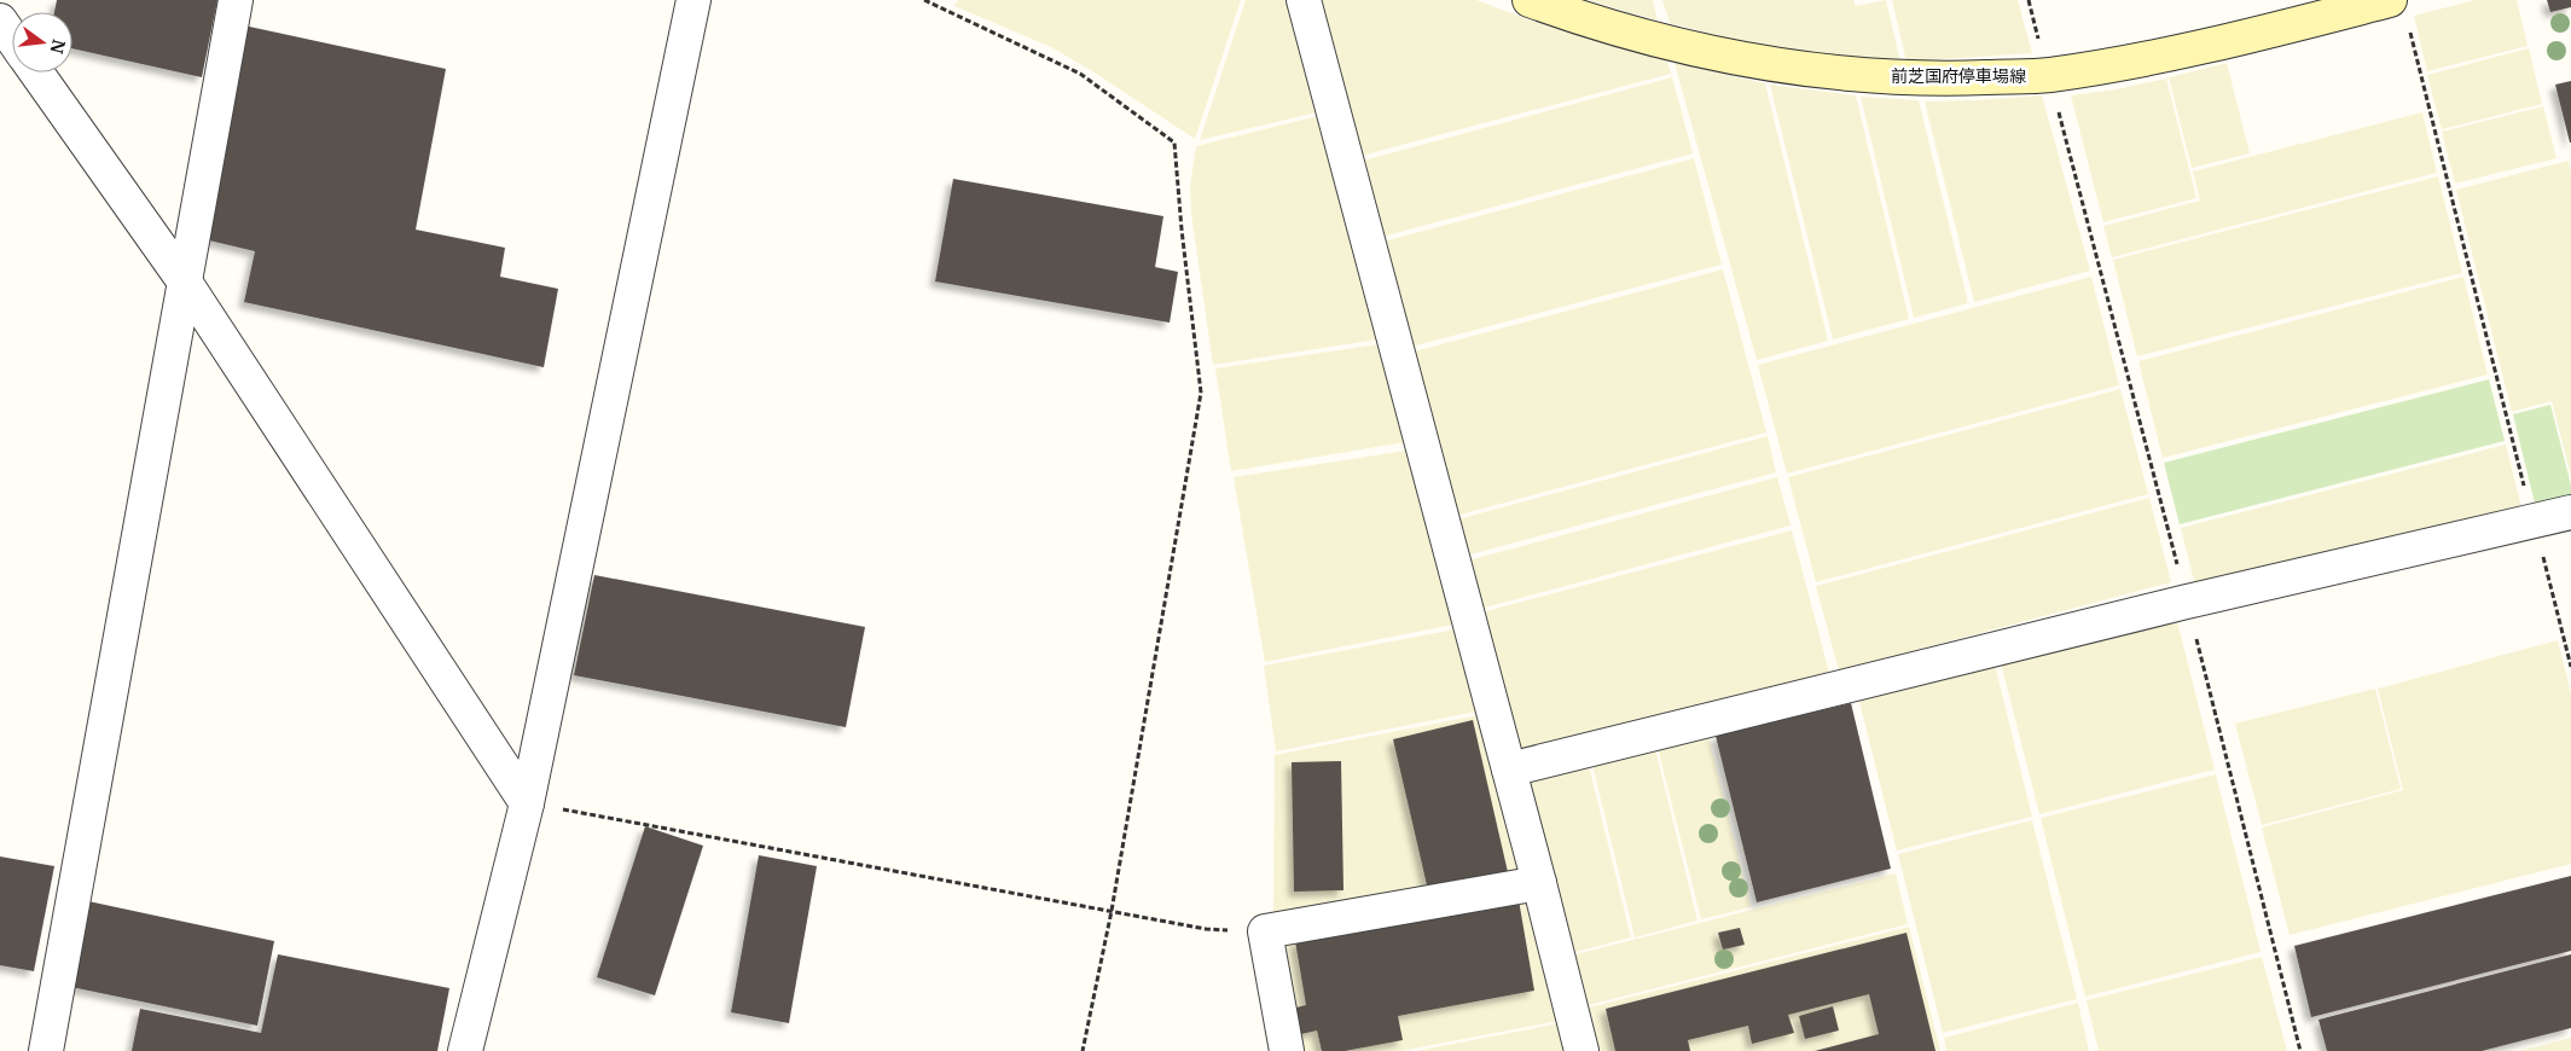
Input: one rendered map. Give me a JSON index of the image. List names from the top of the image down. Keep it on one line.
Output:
{"streets":{"main road":["前芝国府停車場線"]},"north":"right"}
